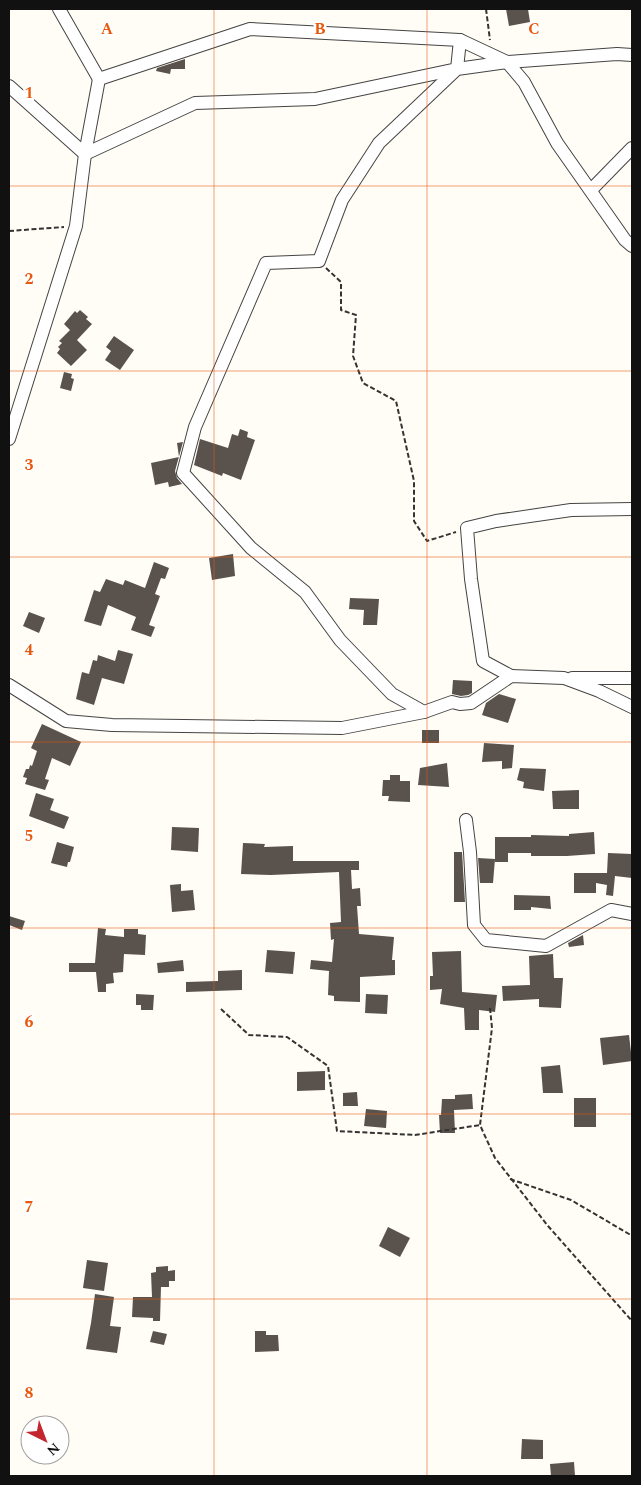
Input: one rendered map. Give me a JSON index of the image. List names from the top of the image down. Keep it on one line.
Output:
{"north":"bottom right","grid":{"columns":["A","B","C"],"rows":["1","2","3","4","5","6","7","8"]}}
